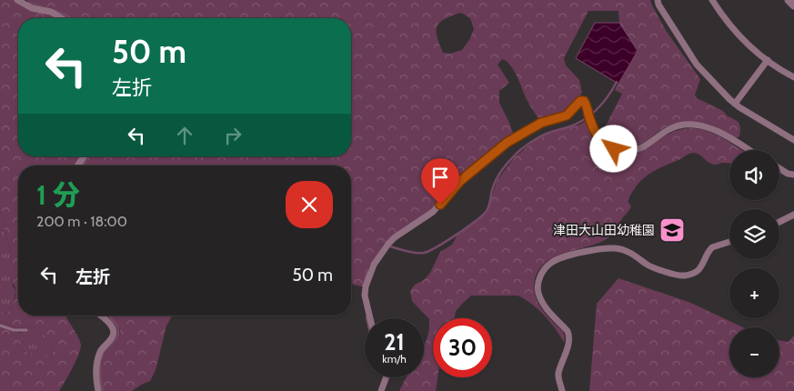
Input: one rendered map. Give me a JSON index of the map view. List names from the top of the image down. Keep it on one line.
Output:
{"places":{"school or university":["津田大山田幼稚園"]},"page":{"turn":["50 m","左折"],"map_buttons":["+","−"],"heading":["1 分","200 m · 18:00"],"list":[{"name":"左折","value":"50 m"}],"speed":"21 km/h","limit":"30"}}
